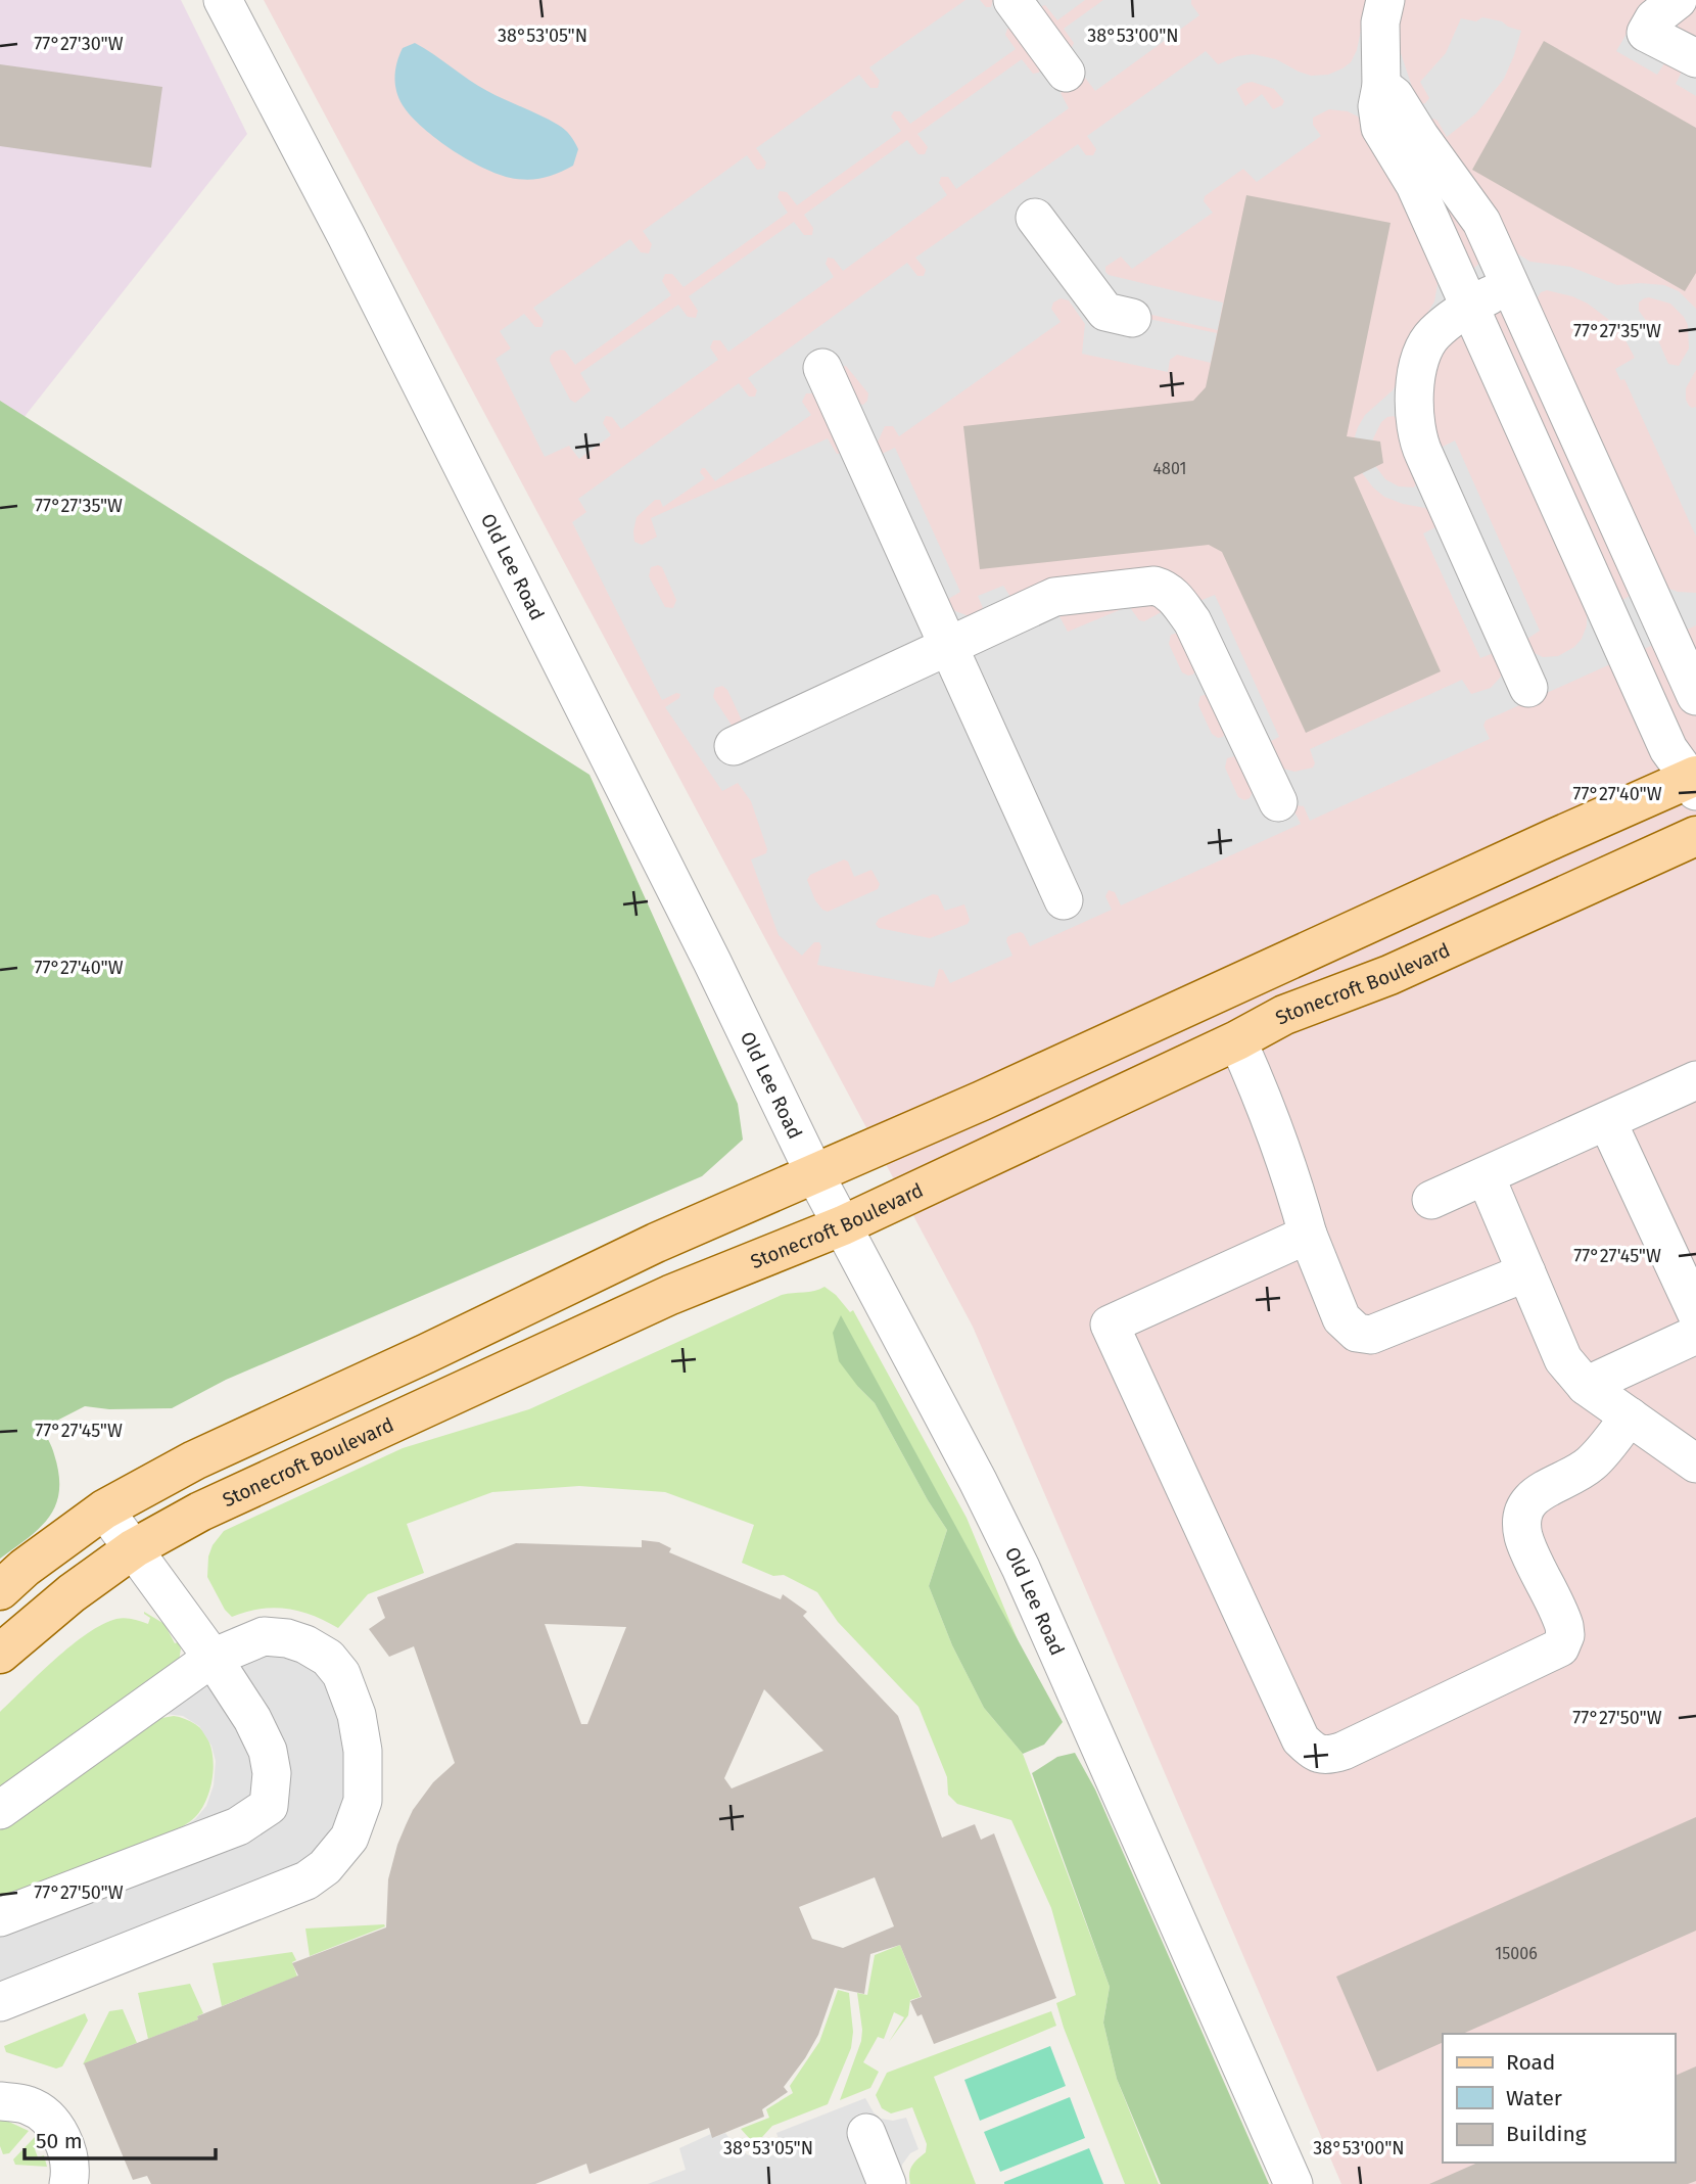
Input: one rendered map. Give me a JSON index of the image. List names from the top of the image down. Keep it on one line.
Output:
{"streets":{"main road":["Stonecroft Boulevard"],"street":["Old Lee Road"]},"crossings":[["Old Lee Road","Stonecroft Boulevard"]],"house_numbers":["4801","15006"],"legend":["Road","Water","Building"],"scale_bar":"50 m","coordinates":["38°53'05\"N","38°53'00\"N","77°27'30\"W","77°27'35\"W","77°27'40\"W","77°27'45\"W","77°27'50\"W"]}
